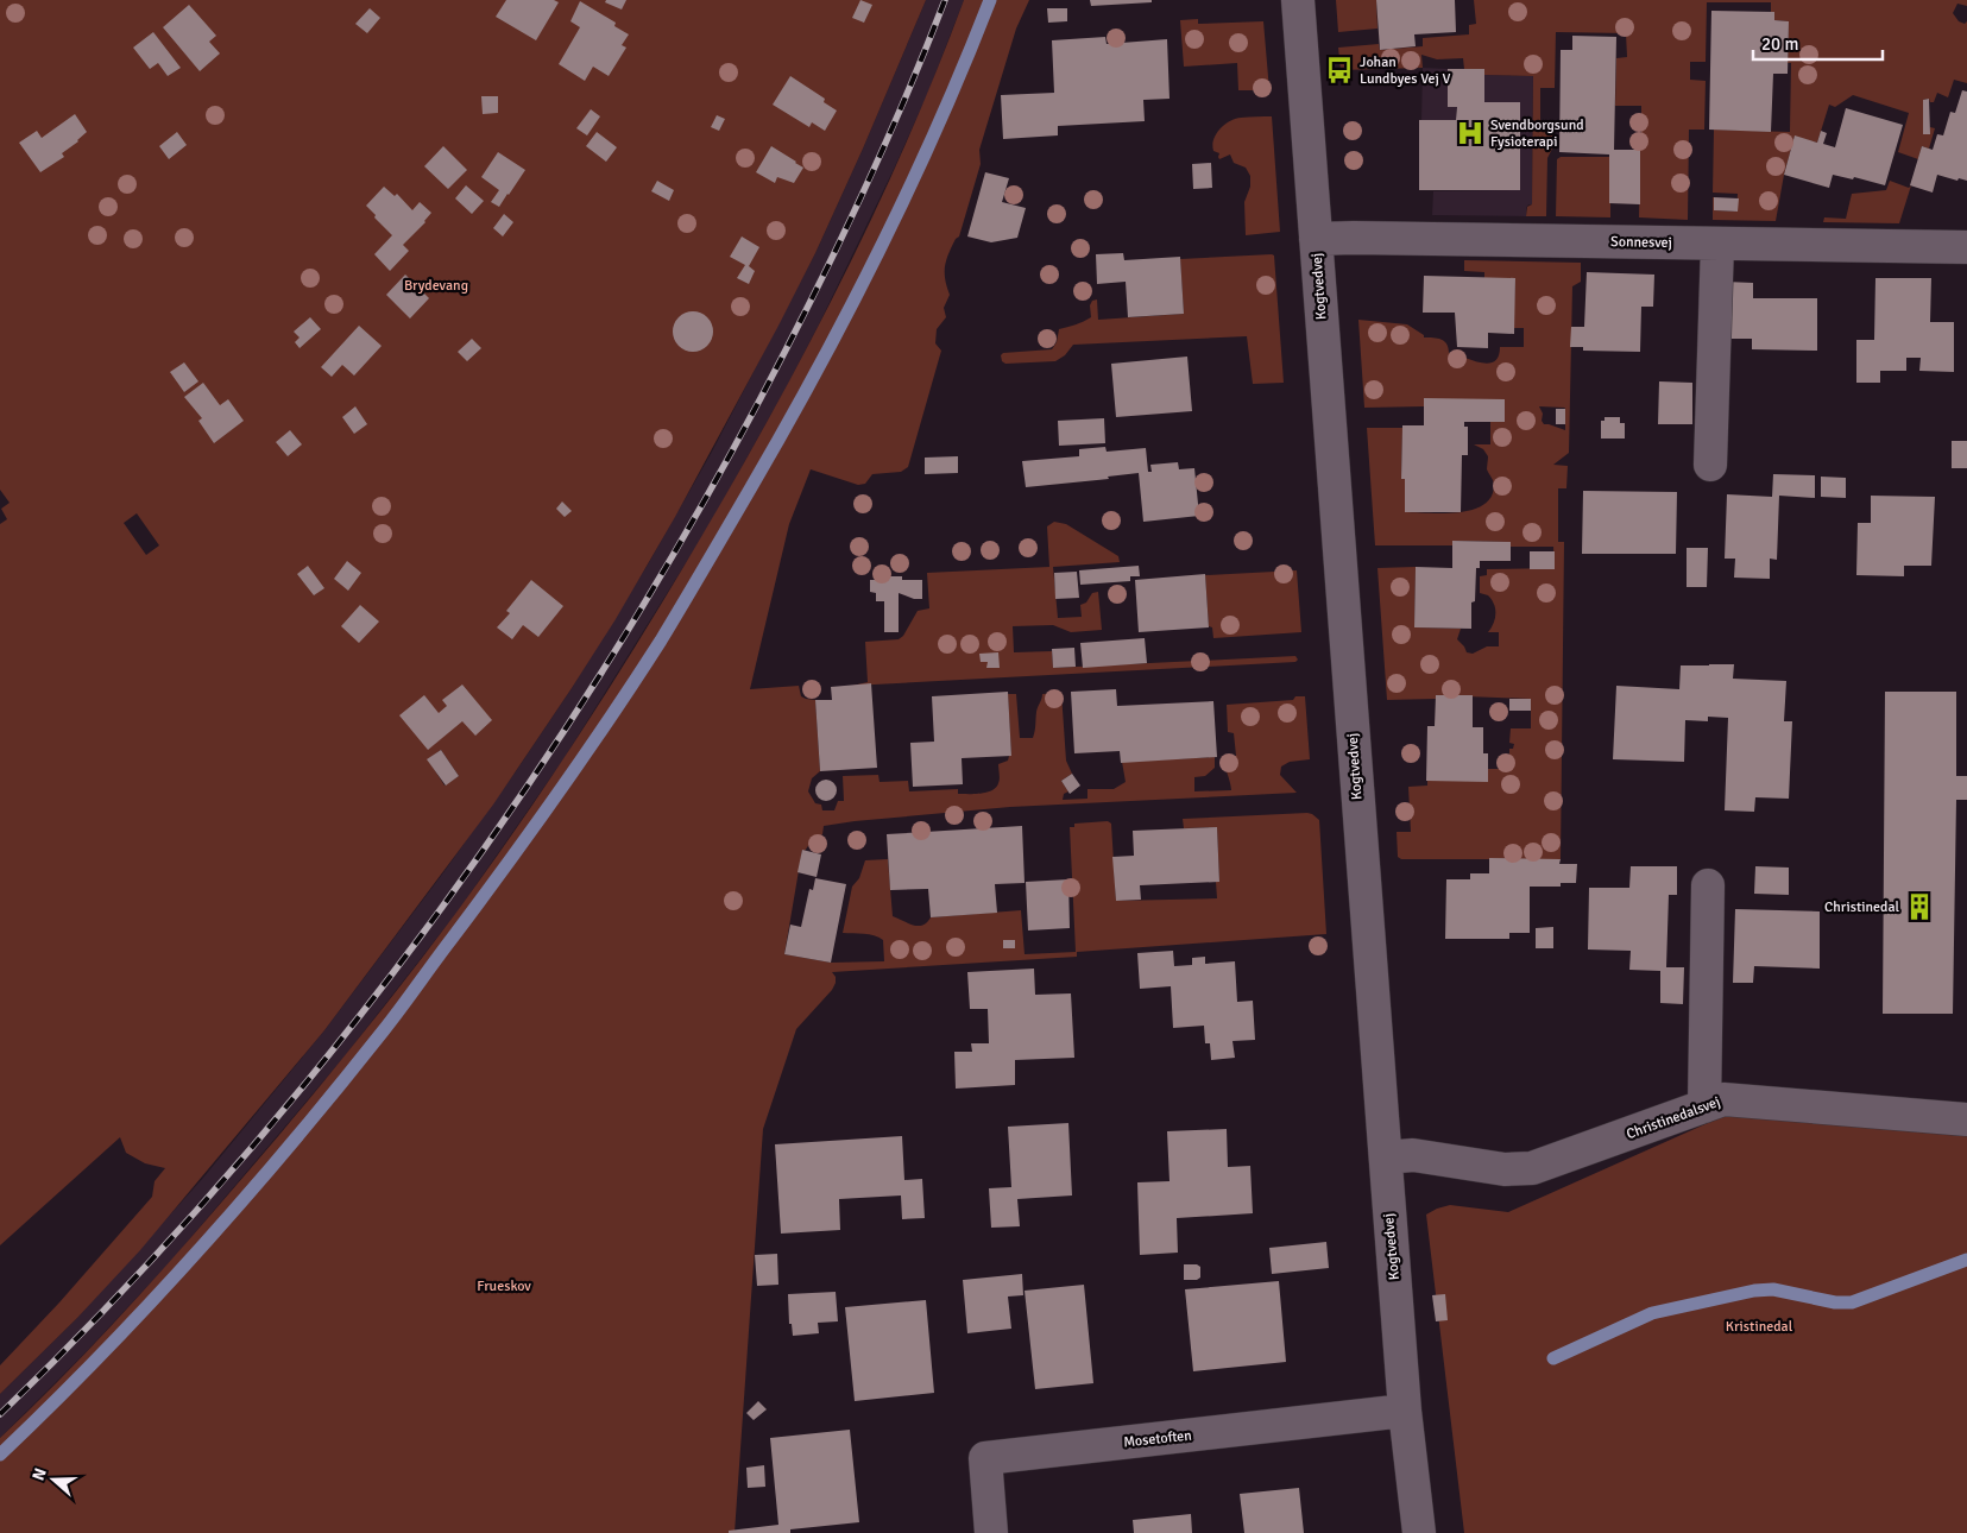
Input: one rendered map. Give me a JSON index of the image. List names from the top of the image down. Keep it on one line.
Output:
{"streets":{"street":["Sonnesvej","Kogtvedvej","Christinedalsvej","Mosetoften"]},"crossings":[["Sonnesvej","Kogtvedvej"],["Kogtvedvej","Christinedalsvej"],["Kogtvedvej","Mosetoften"]],"parks":["Brydevang","Frueskov","Kristinedal"],"places":{"bus stop":["Johan Lundbyes Vej V"],"hospital":["Svendborgsund Fysioterapi"],"building":["Christinedal"]},"scale_bar":"20 m","north":"left"}
